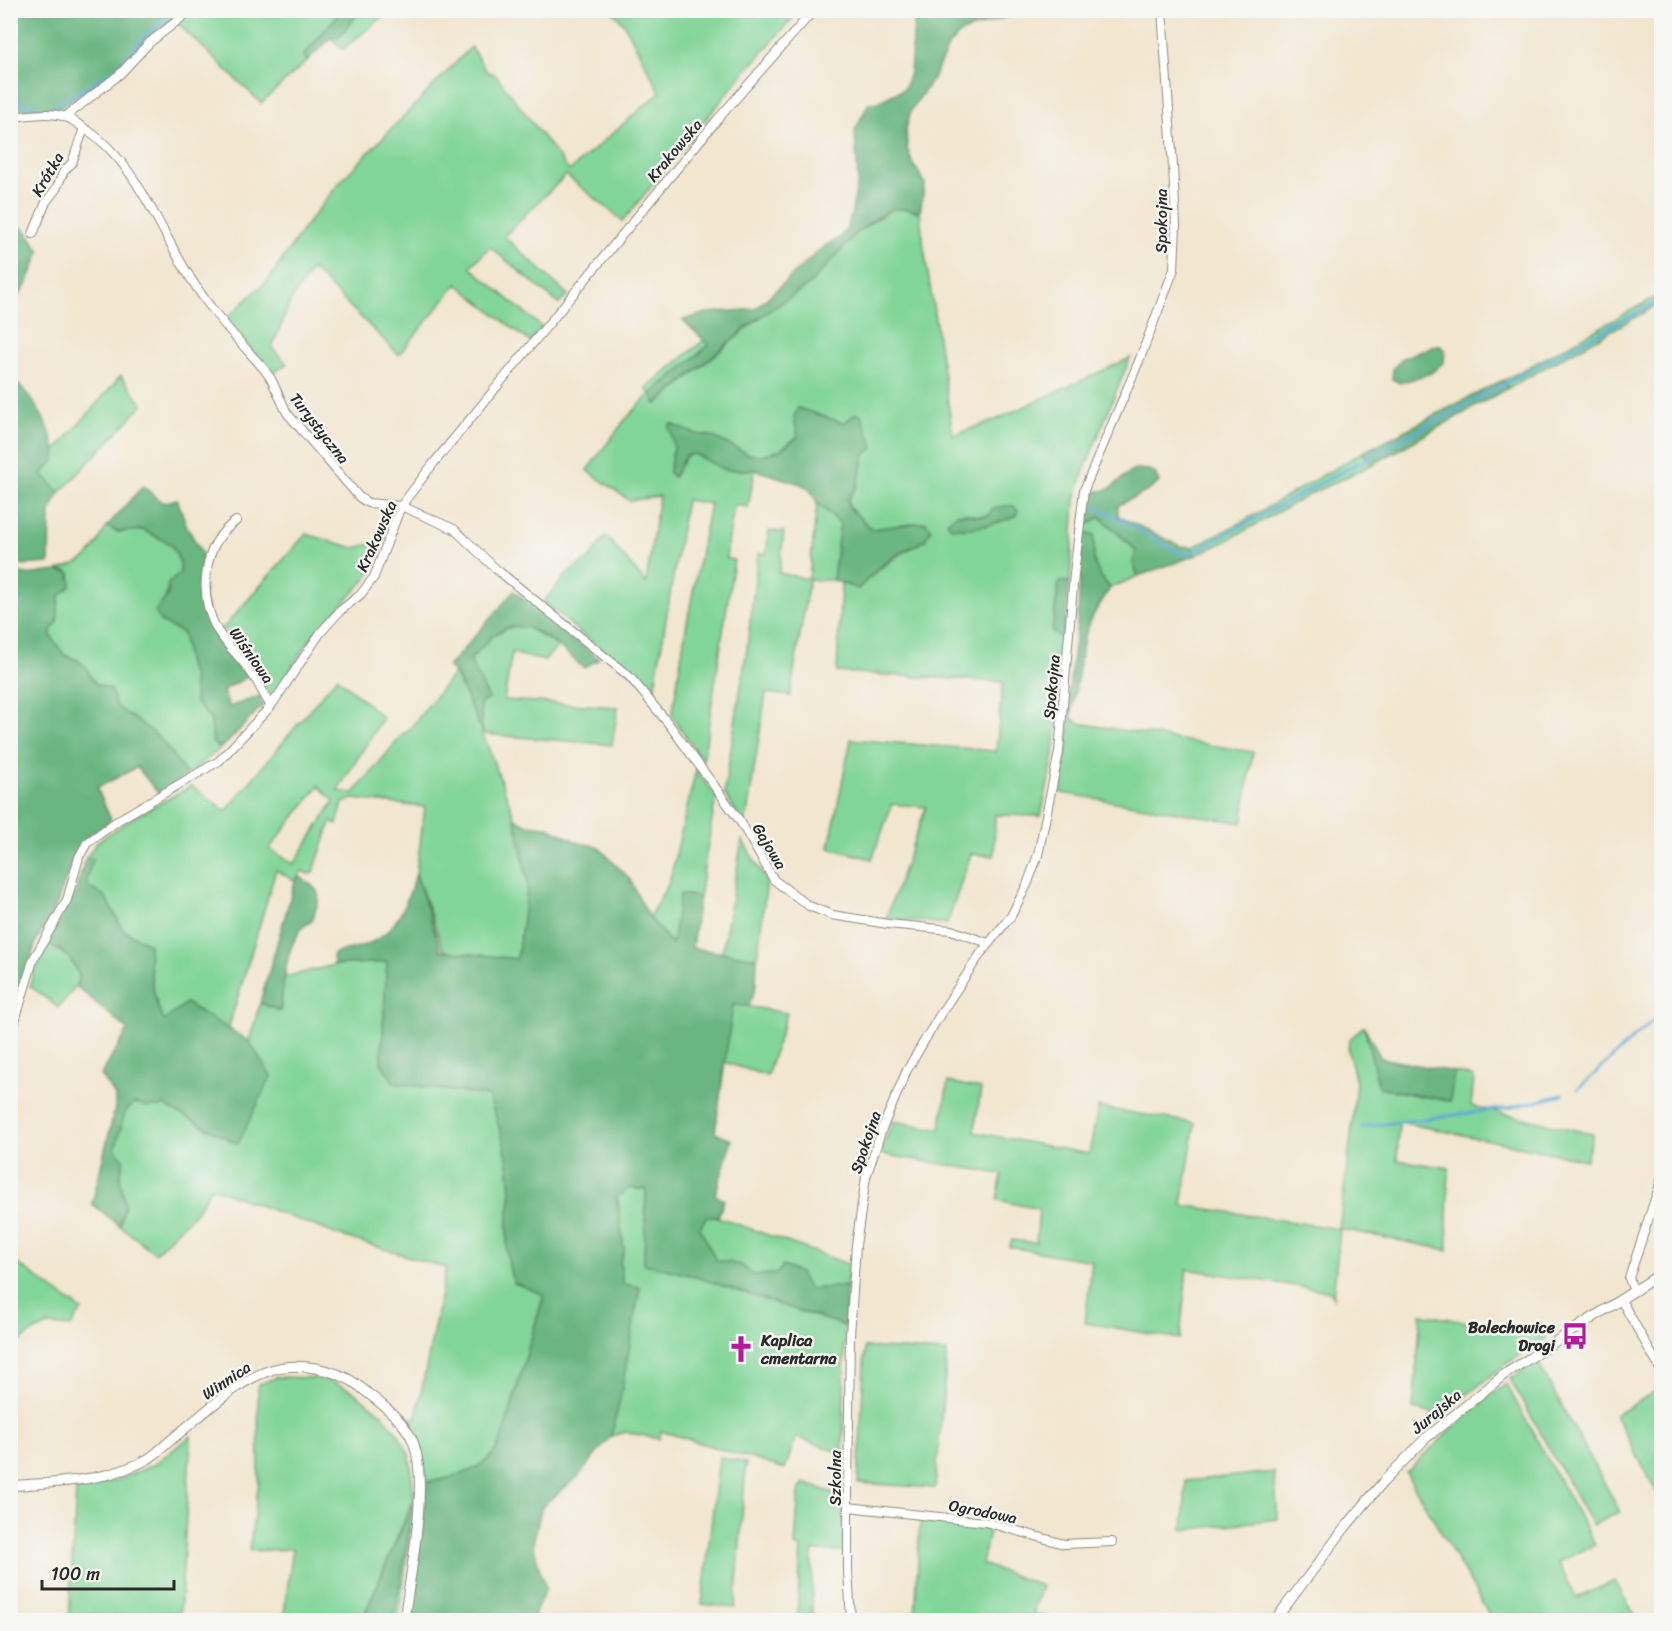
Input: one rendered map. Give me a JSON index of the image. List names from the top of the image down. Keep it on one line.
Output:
{"streets":{"street":["Krakowska","Krótka","Spokojna","Turystyczna","Wiśniowa","Gajowa","Winnica","Jurajska","Szkolna","Ogrodowa"]},"crossings":[["Krakowska","Turystyczna"],["Krakowska","Wiśniowa"],["Krótka","Turystyczna"],["Spokojna","Gajowa"],["Spokojna","Szkolna"],["Turystyczna","Gajowa"],["Szkolna","Ogrodowa"]],"places":{"bus stop":["Bolechowice Drogi"],"church":["Kaplica cmentarna"]},"scale_bar":"100 m"}
